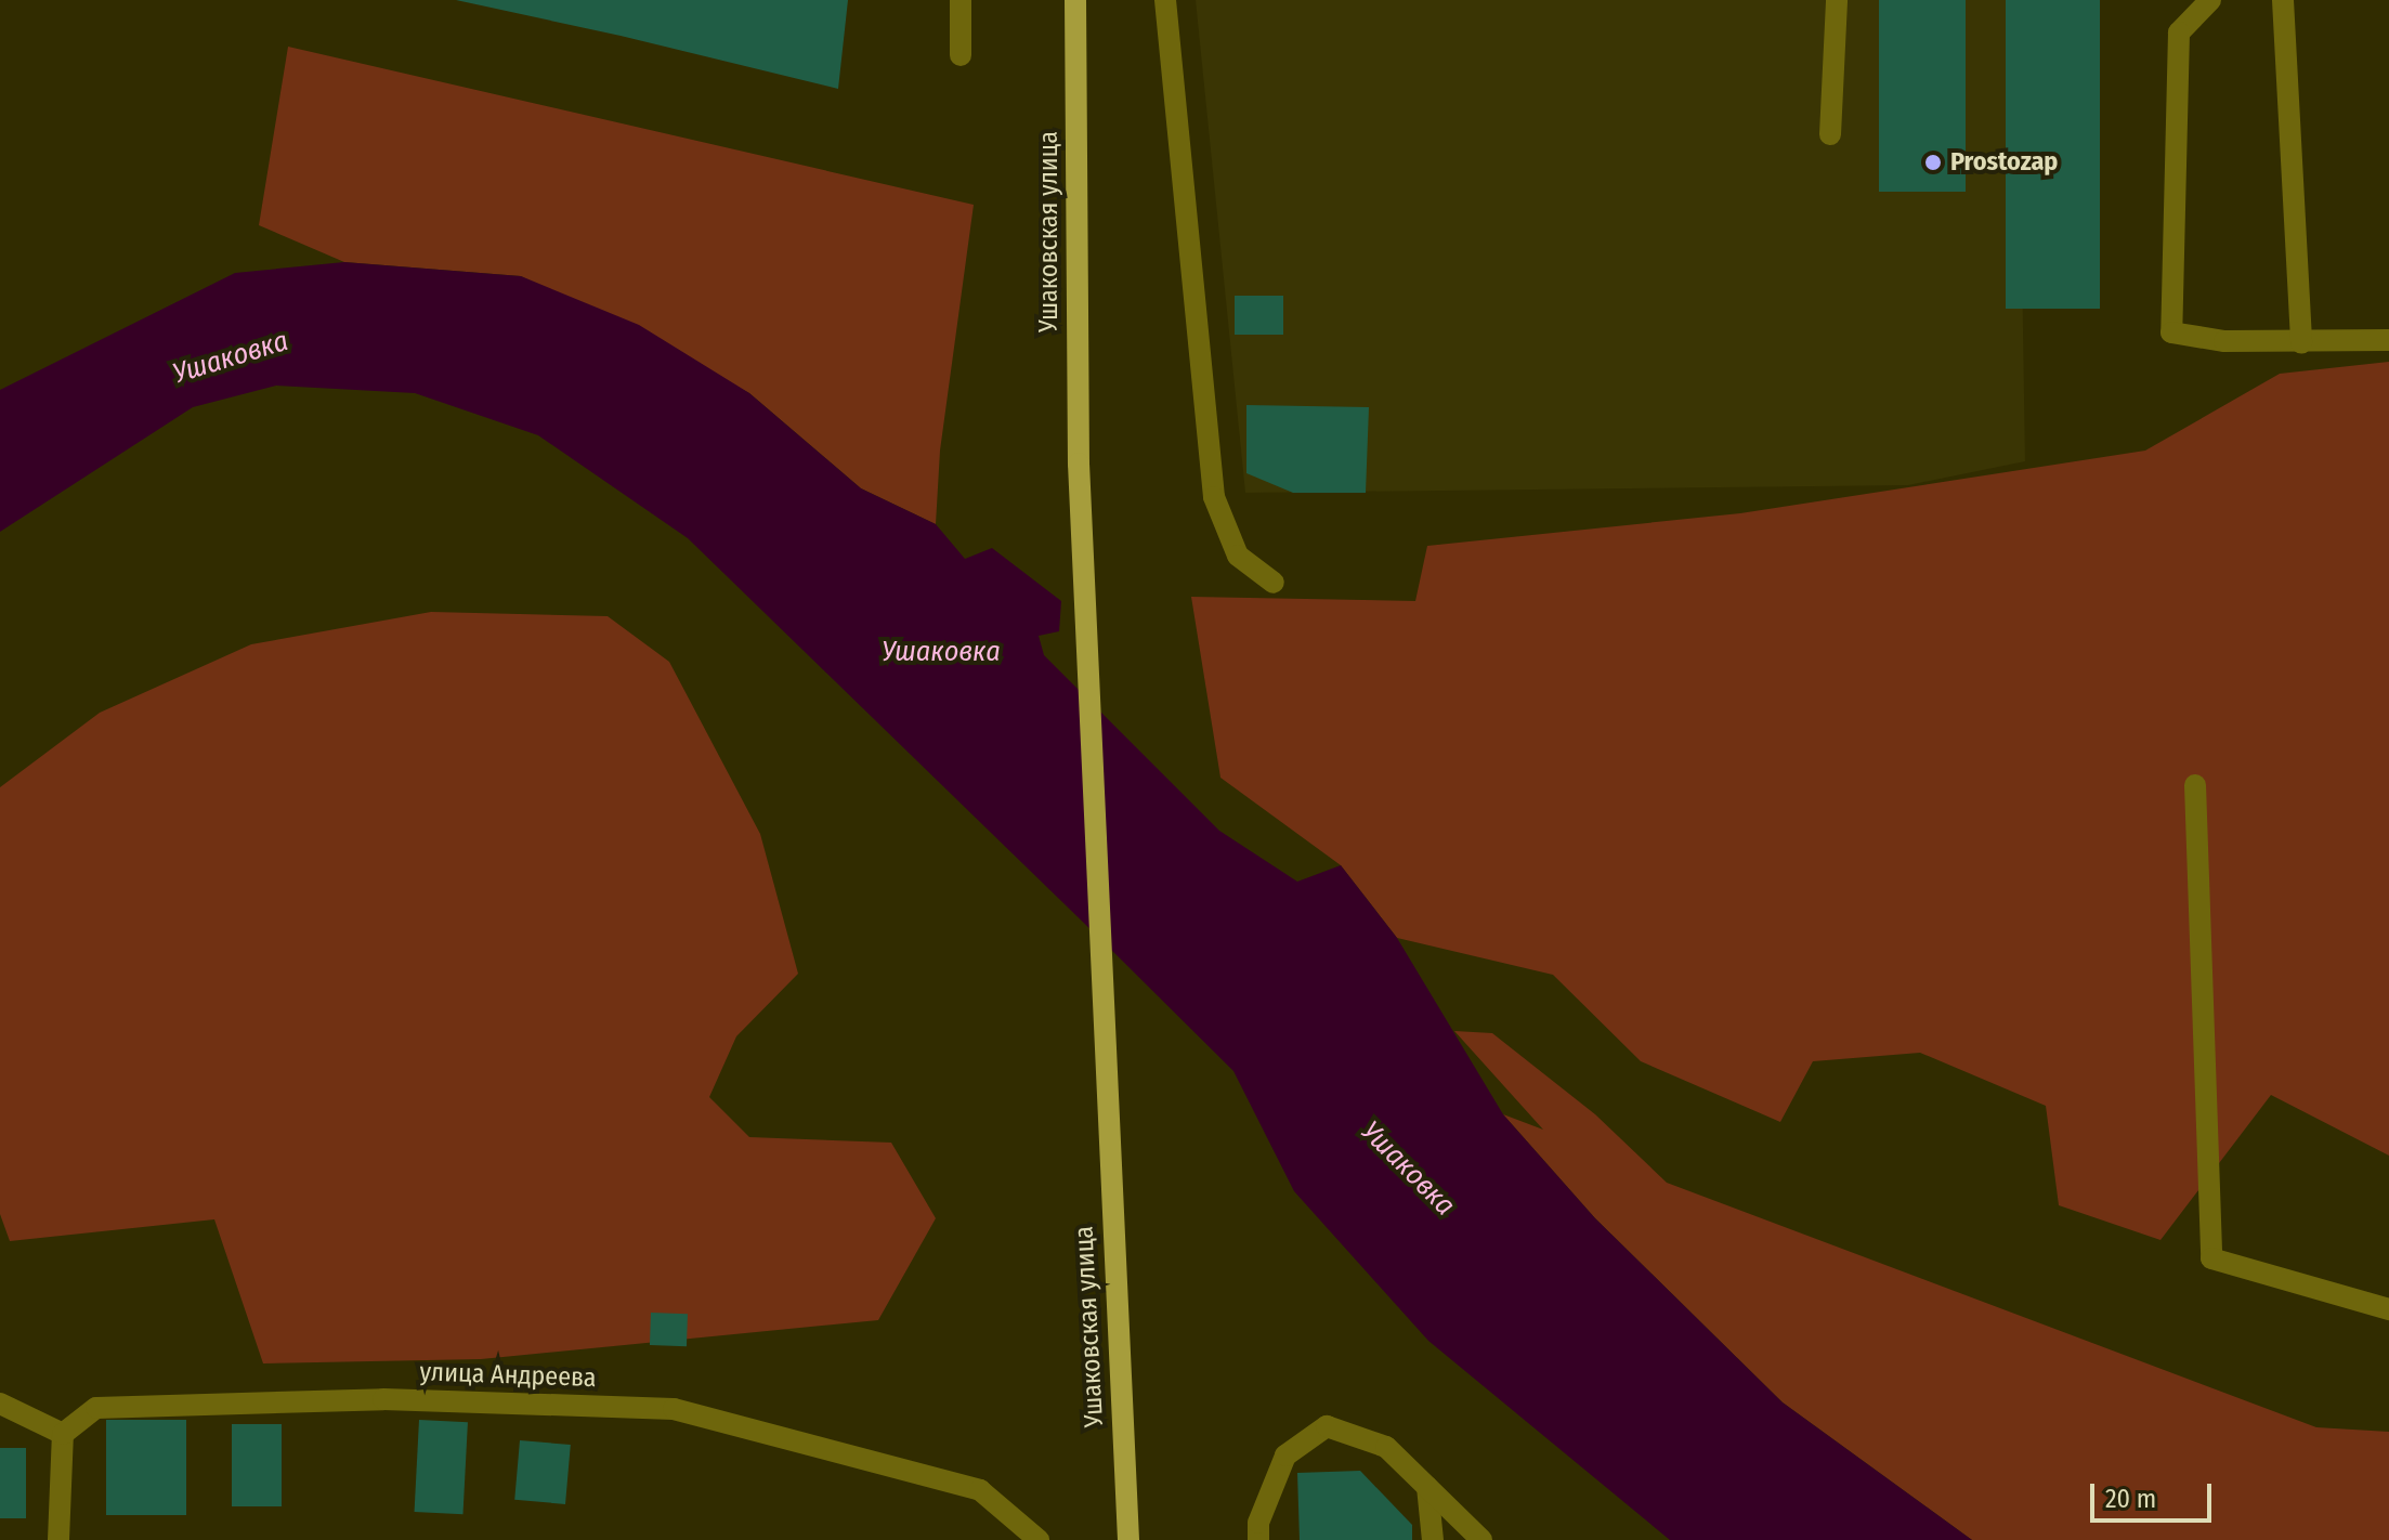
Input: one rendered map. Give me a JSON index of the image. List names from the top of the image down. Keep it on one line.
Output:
{"streets":{"main road":["Ушаковская улица"],"street":["улица Андреева"]},"water":["Ушаковка"],"places":["Prostozap"],"scale_bar":"20 m"}
